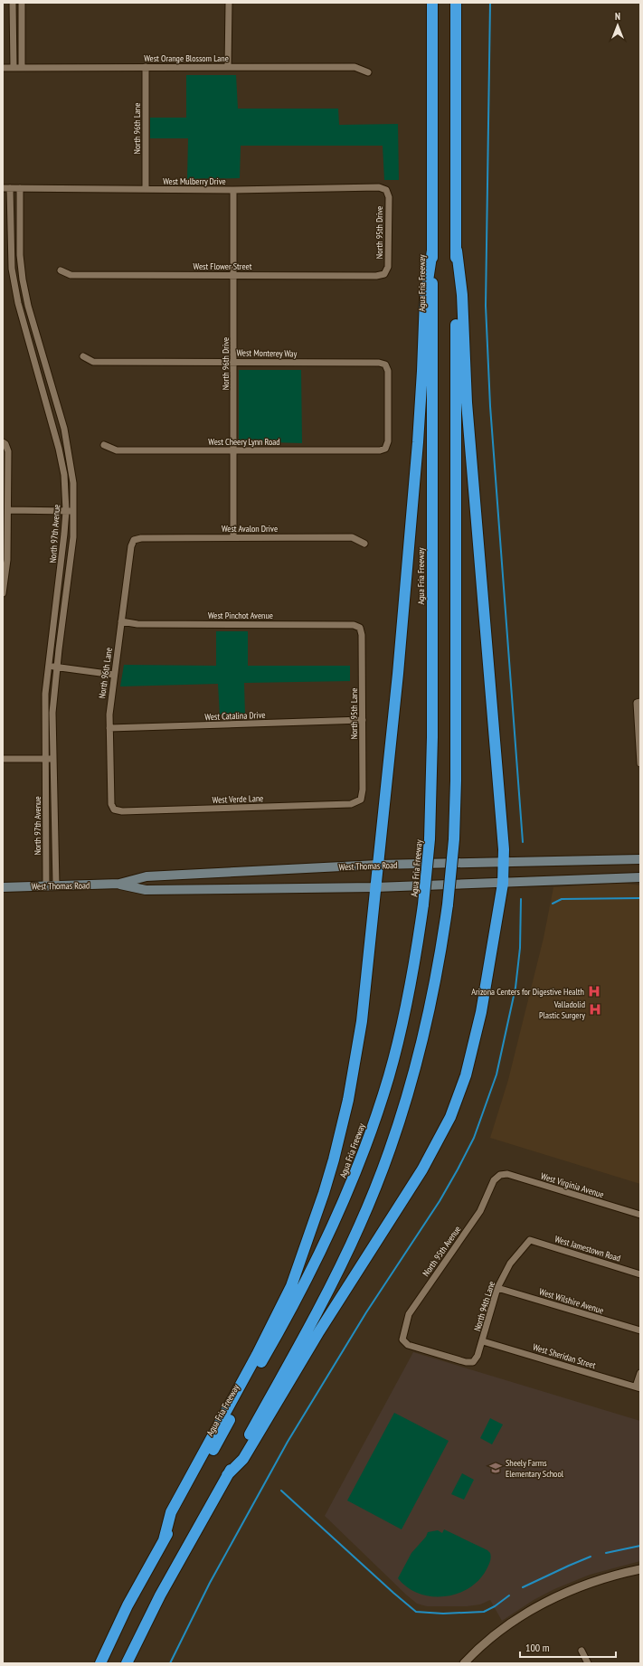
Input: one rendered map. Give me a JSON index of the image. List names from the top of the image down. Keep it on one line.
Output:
{"streets":{"highway":["Agua Fria Freeway"],"main road":["West Thomas Road"],"street":["West Orange Blossom Lane","North 96th Lane","West Mulberry Drive","North 95th Drive","West Flower Street","West Monterey Way","North 96th Drive","West Cheery Lynn Road","West Avalon Drive","North 97th Avenue","West Pinchot Avenue","North 95th Lane","West Catalina Drive","West Verde Lane","West Virginia Avenue","West Jamestown Road","North 95th Avenue","West Wilshire Avenue","North 94th Lane","West Sheridan Street"]},"crossings":[["West Orange Blossom Lane","North 96th Lane"],["North 96th Lane","West Mulberry Drive"],["North 96th Lane","West Avalon Drive"],["North 96th Lane","West Pinchot Avenue"],["North 96th Lane","West Catalina Drive"],["North 96th Lane","West Verde Lane"],["West Mulberry Drive","North 95th Drive"],["West Mulberry Drive","North 96th Drive"],["West Mulberry Drive","North 97th Avenue"],["North 95th Drive","West Flower Street"],["West Flower Street","North 96th Drive"],["West Monterey Way","North 96th Drive"],["West Monterey Way","West Cheery Lynn Road"],["North 96th Drive","West Cheery Lynn Road"],["North 96th Drive","West Avalon Drive"],["North 97th Avenue","West Thomas Road"],["West Pinchot Avenue","North 95th Lane"],["North 95th Lane","West Catalina Drive"],["North 95th Lane","West Verde Lane"],["West Virginia Avenue","North 95th Avenue"],["West Jamestown Road","North 94th Lane"],["North 95th Avenue","North 94th Lane"],["West Wilshire Avenue","North 94th Lane"],["North 94th Lane","West Sheridan Street"]],"places":{"hospital":["Arizona Centers for Digestive Health","Valladolid Plastic Surgery"],"school or university":["Sheely Farms Elementary School"]},"scale_bar":"100 m","north":"top"}
